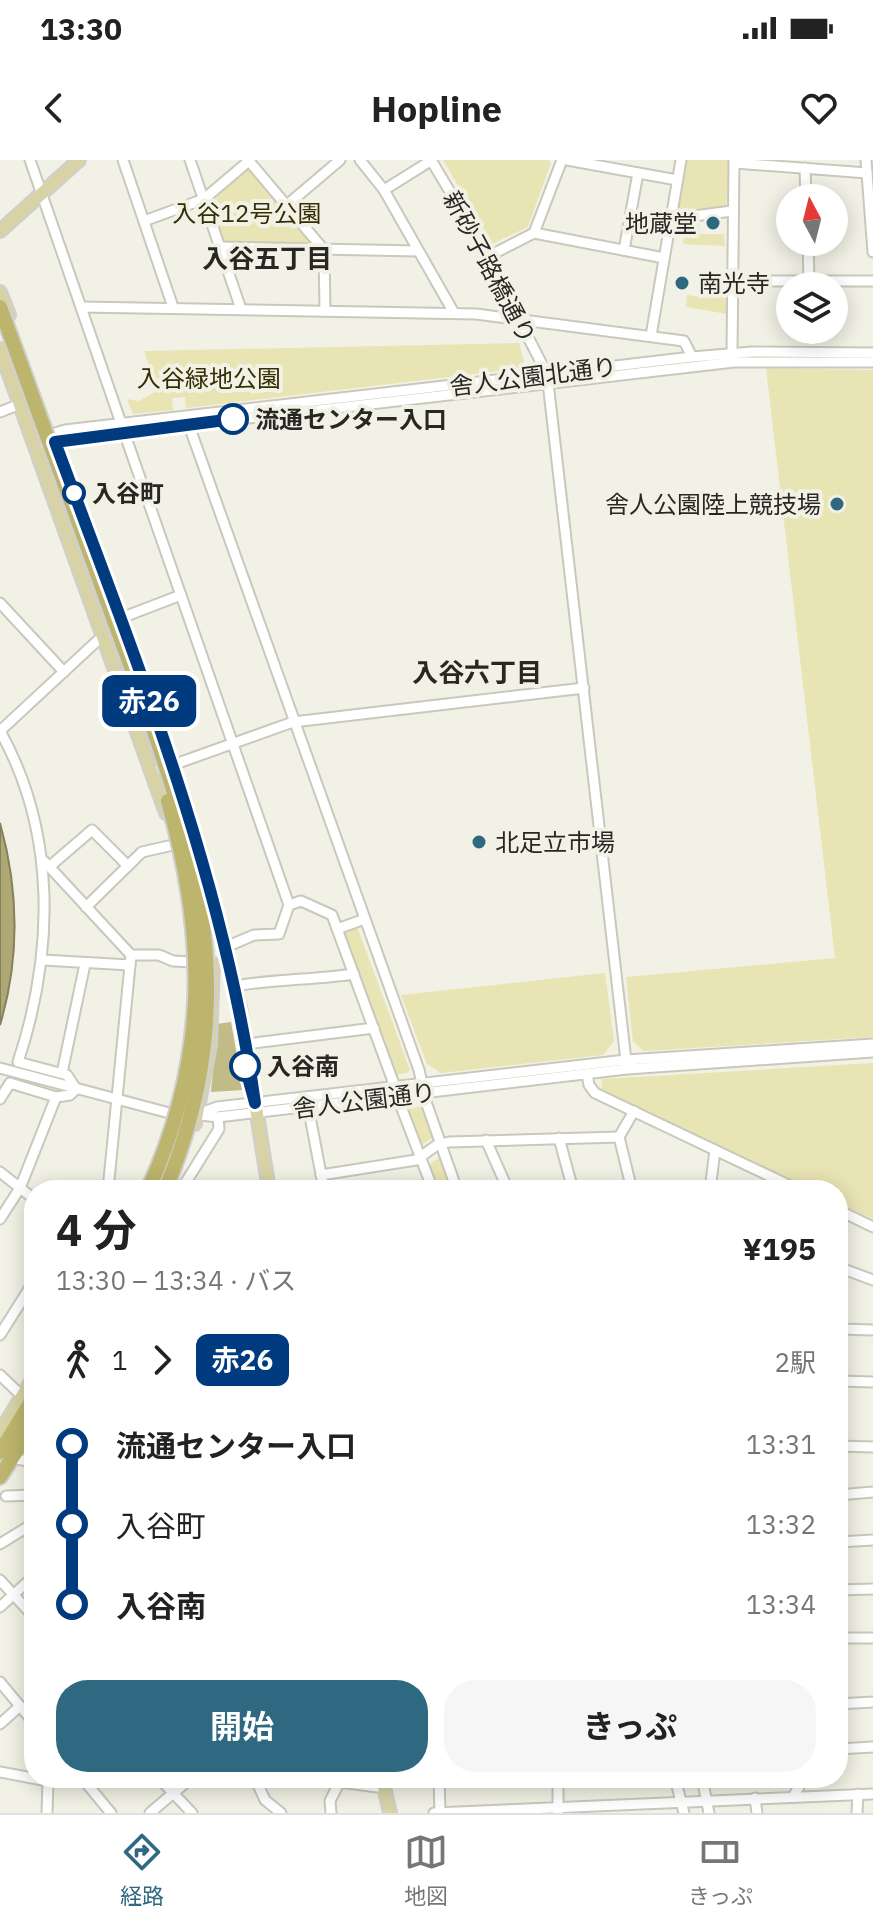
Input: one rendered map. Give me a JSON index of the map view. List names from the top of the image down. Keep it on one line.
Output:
{"streets":{"street":["新砂子路橋通り","舎人公園北通り","舎人公園通り"]},"crossings":[["新砂子路橋通り","舎人公園北通り"]],"districts":["入谷五丁目","入谷六丁目"],"parks":["入谷12号公園","入谷緑地公園"],"places":["地蔵堂","南光寺","流通センター入口","入谷町","舎人公園陸上競技場","北足立市場","入谷南"],"lines":["bus line 赤26"],"north":"top","page":{"status":"13:30","header":"Hopline","on_map":"赤26","heading":["4 分","13:30 – 13:34 · バス","¥195"],"legs":["1","赤26","2駅"],"list":[{"name":"流通センター入口","value":"13:31"},{"name":"入谷町","value":"13:32"},{"name":"入谷南","value":"13:34"}],"buttons":["開始","きっぷ"],"tabs":["経路","地図","きっぷ"]}}
